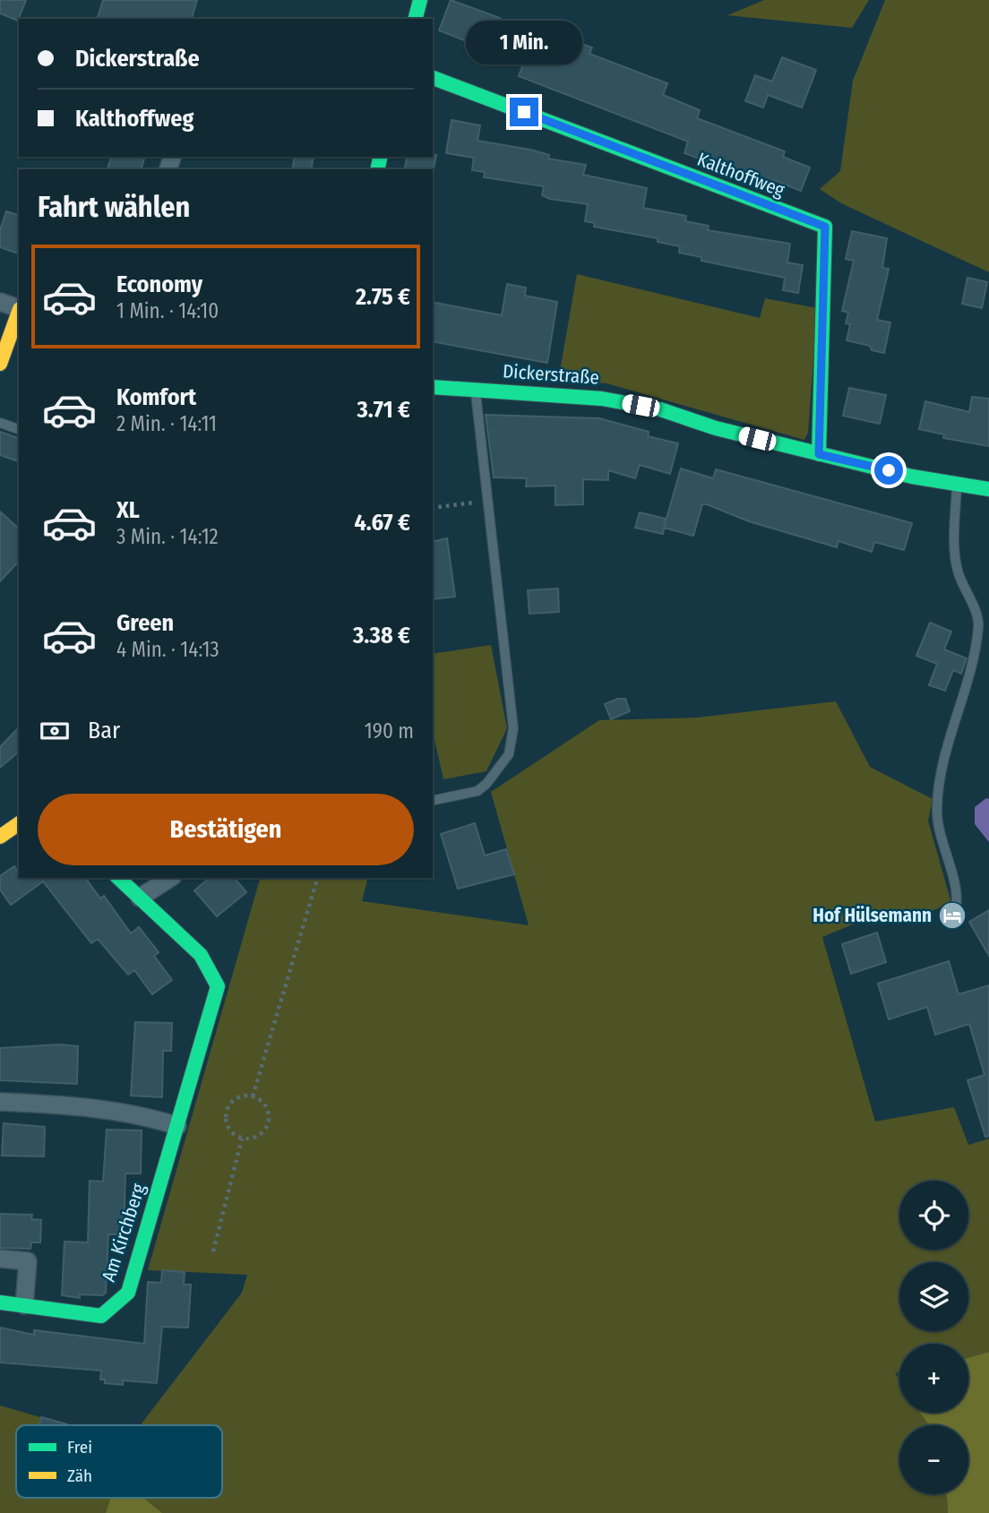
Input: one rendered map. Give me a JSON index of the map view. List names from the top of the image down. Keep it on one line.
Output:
{"streets":{"street":["Kalthoffweg","Dickerstraße","Am Kirchberg"]},"crossings":[["Kalthoffweg","Dickerstraße"]],"places":{"hotel":["Hof Hülsemann"]},"legend":["Frei","Zäh"],"page":{"banner":["Dickerstraße","Kalthoffweg"],"bubble":"1 Min.","heading":"Fahrt wählen","list":[{"name":"Economy","note":"1 Min. · 14:10","value":"2.75 €"},{"name":"Komfort","note":"2 Min. · 14:11","value":"3.71 €"},{"name":"XL","note":"3 Min. · 14:12","value":"4.67 €"},{"name":"Green","note":"4 Min. · 14:13","value":"3.38 €"}],"pay":["Bar","190 m"],"buttons":"Bestätigen","map_buttons":["+","−"]}}
